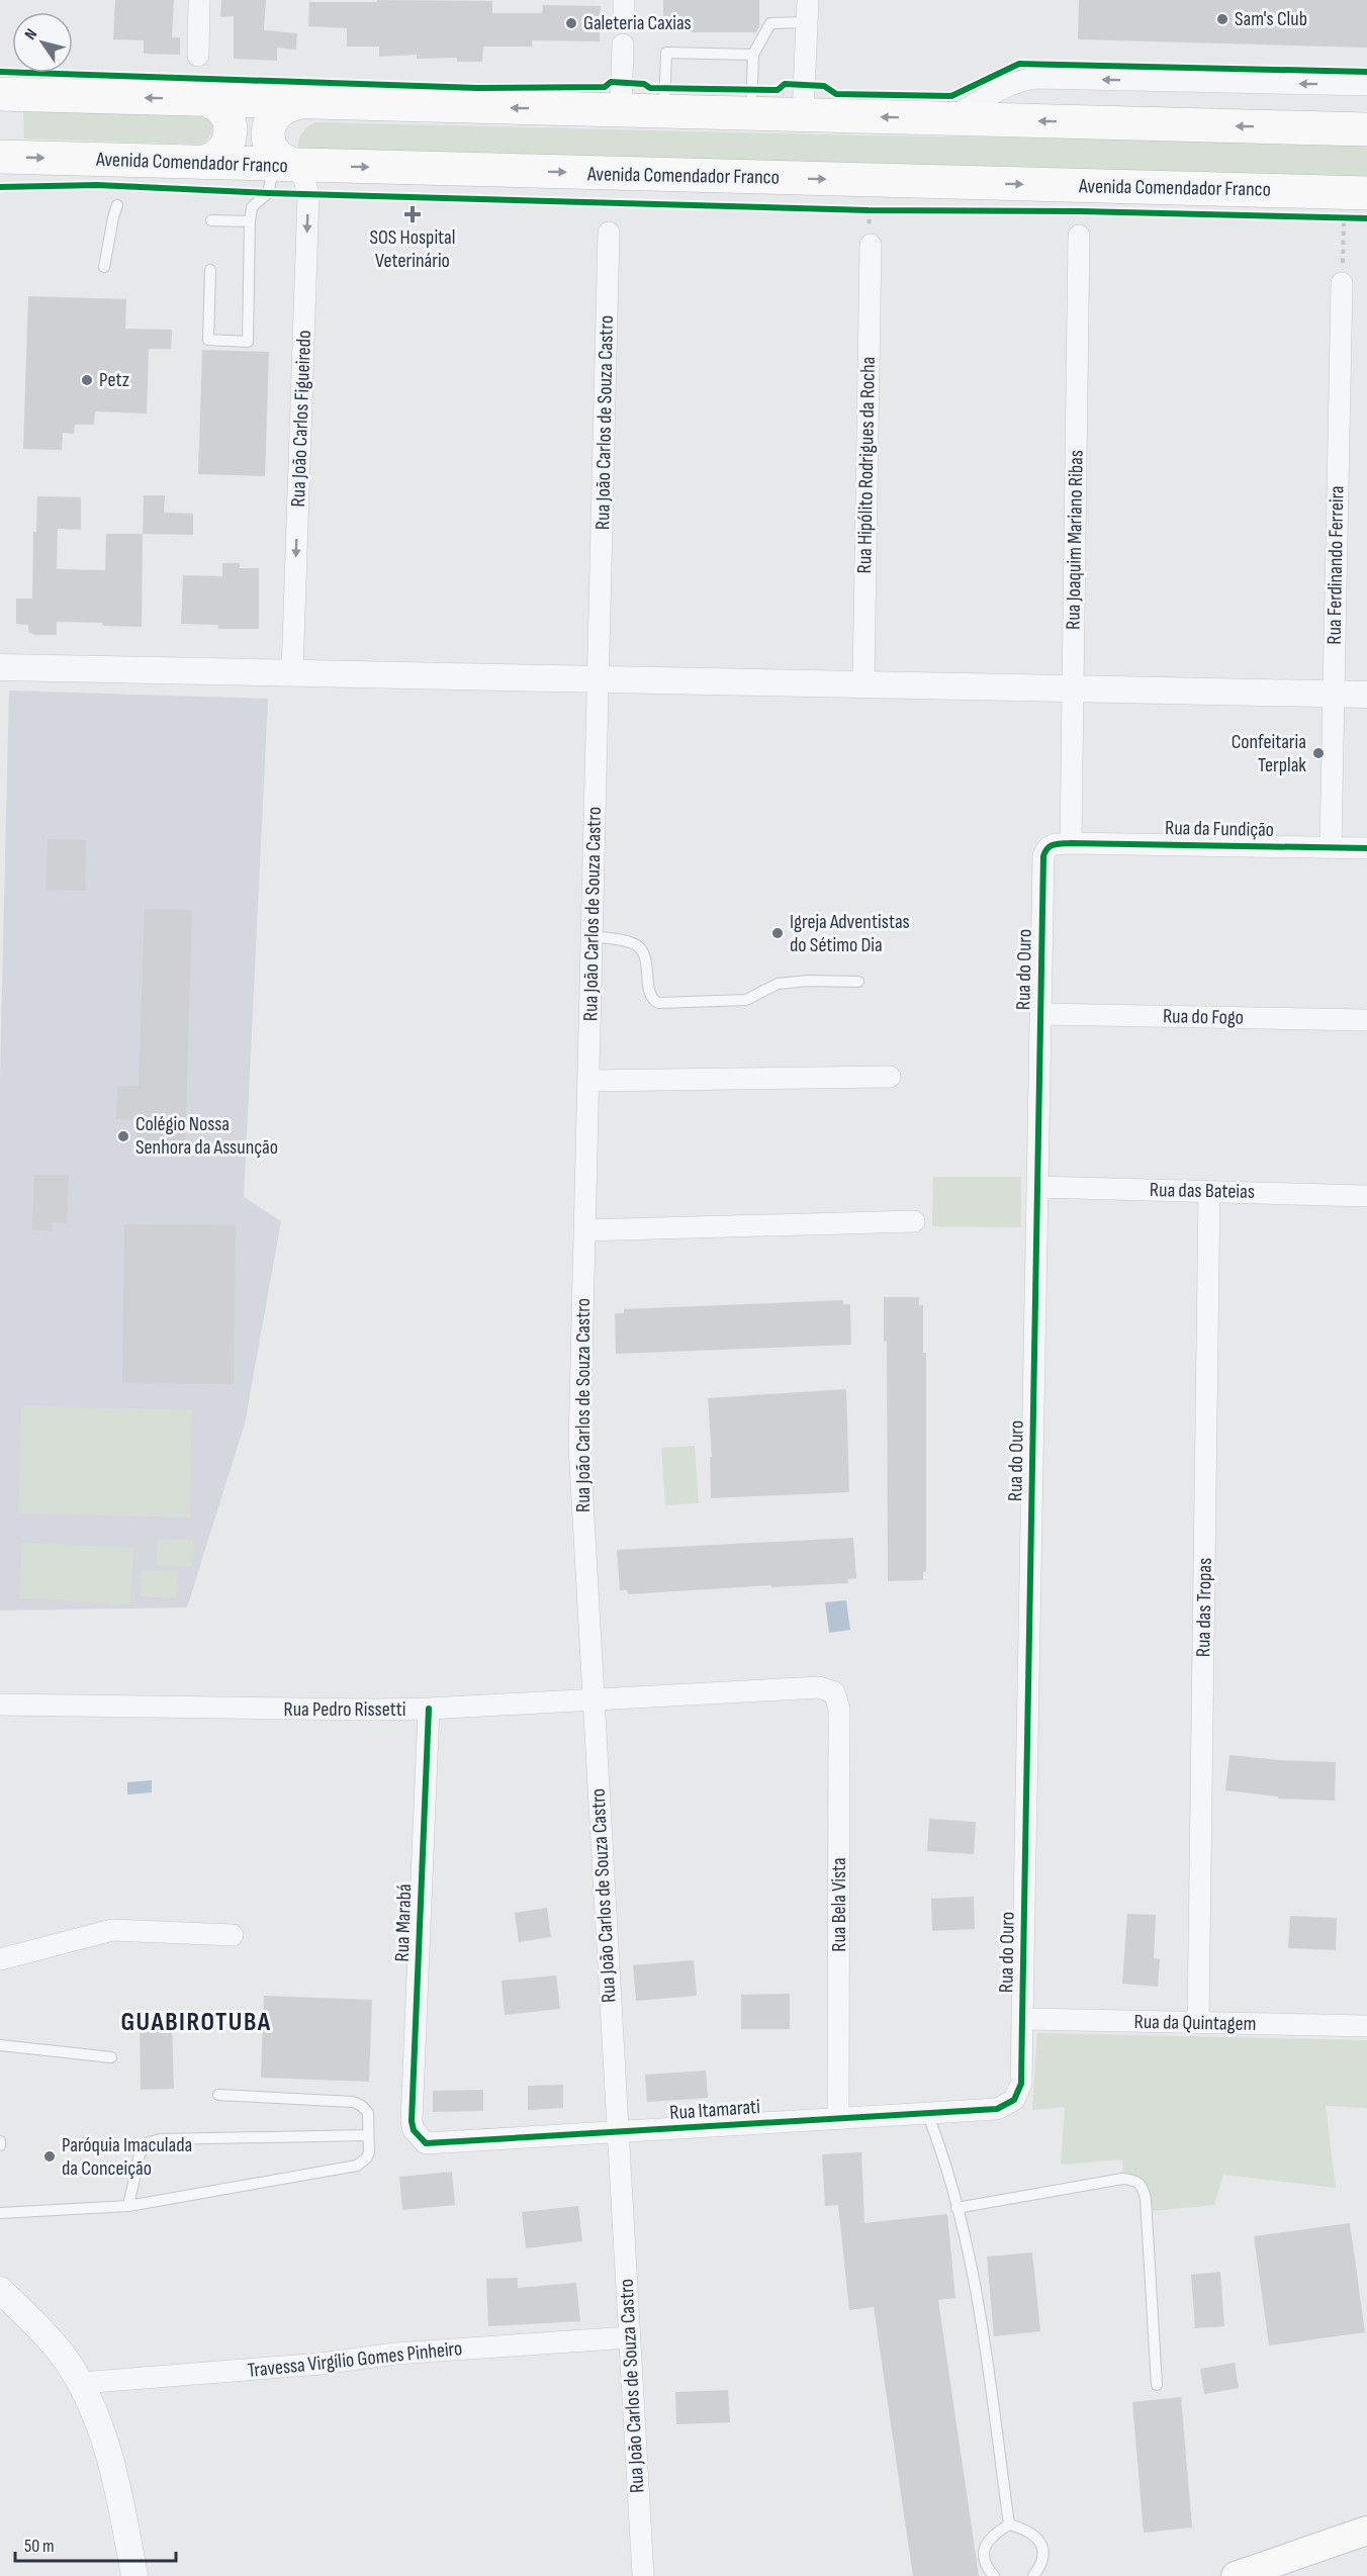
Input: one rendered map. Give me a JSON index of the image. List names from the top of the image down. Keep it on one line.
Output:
{"streets":{"highway":["Avenida Comendador Franco"],"street":["Rua João Carlos Figueiredo","Rua João Carlos de Souza Castro","Rua Hipólito Rodrigues da Rocha","Rua Joaquim Mariano Ribas","Rua Ferdinando Ferreira","Rua da Fundição","Rua do Ouro","Rua do Fogo","Rua das Bateias","Rua das Tropas","Rua Pedro Rissetti","Rua Bela Vista","Rua Marabá","Rua da Quintagem","Rua Itamarati","Travessa Virgílio Gomes Pinheiro"]},"crossings":[["Avenida Comendador Franco","Rua João Carlos Figueiredo"],["Rua João Carlos de Souza Castro","Rua Pedro Rissetti"],["Rua João Carlos de Souza Castro","Rua Itamarati"],["Rua João Carlos de Souza Castro","Travessa Virgílio Gomes Pinheiro"],["Rua Joaquim Mariano Ribas","Rua da Fundição"],["Rua Joaquim Mariano Ribas","Rua do Ouro"],["Rua Ferdinando Ferreira","Rua da Fundição"],["Rua da Fundição","Rua do Ouro"],["Rua do Ouro","Rua do Fogo"],["Rua do Ouro","Rua das Bateias"],["Rua do Ouro","Rua da Quintagem"],["Rua do Ouro","Rua Itamarati"],["Rua das Bateias","Rua das Tropas"],["Rua das Tropas","Rua da Quintagem"],["Rua Pedro Rissetti","Rua Bela Vista"],["Rua Pedro Rissetti","Rua Marabá"],["Rua Bela Vista","Rua Itamarati"],["Rua Marabá","Rua Itamarati"]],"one_way":["Rua João Carlos Figueiredo"],"districts":["GUABIROTUBA"],"places":{"other":["Sam's Club","Galeteria Caxias","Petz","Confeitaria Terplak","Igreja Adventistas do Sétimo Dia","Colégio Nossa Senhora da Assunção","Paróquia Imaculada da Conceição"],"health":["SOS Hospital Veterinário"]},"scale_bar":"50 m","north":"top left"}
